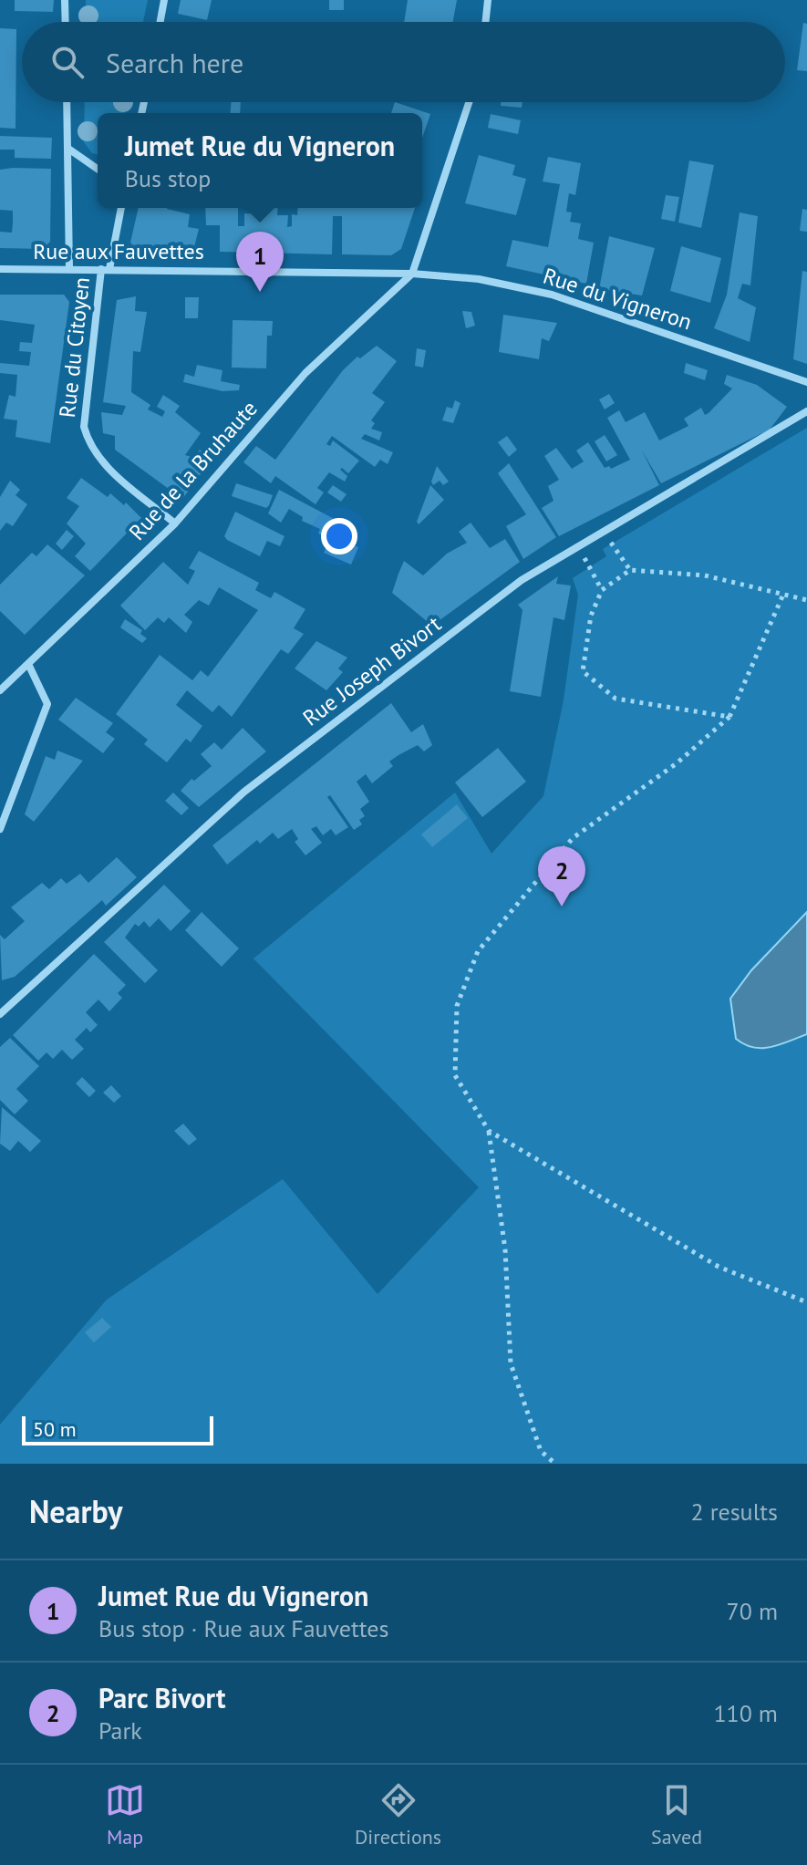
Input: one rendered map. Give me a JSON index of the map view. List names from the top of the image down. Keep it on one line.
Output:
{"streets":{"street":["Rue aux Fauvettes","Rue du Vigneron","Rue du Citoyen","Rue de la Bruhaute","Rue Joseph Bivort"]},"crossings":[["Rue aux Fauvettes","Rue du Vigneron"],["Rue aux Fauvettes","Rue du Citoyen"],["Rue aux Fauvettes","Rue de la Bruhaute"],["Rue du Vigneron","Rue de la Bruhaute"],["Rue du Citoyen","Rue de la Bruhaute"]],"scale_bar":"50 m","page":{"search":"Search here","popup":["Jumet Rue du Vigneron","Bus stop"],"pins":["1","2"],"scale":"50 m","heading":["Nearby","2 results"],"list":[{"mark":"1","name":"Jumet Rue du Vigneron","note":"Bus stop · Rue aux Fauvettes","value":"70 m"},{"mark":"2","name":"Parc Bivort","note":"Park","value":"110 m"}],"nav":["Map","Directions","Saved"]}}
